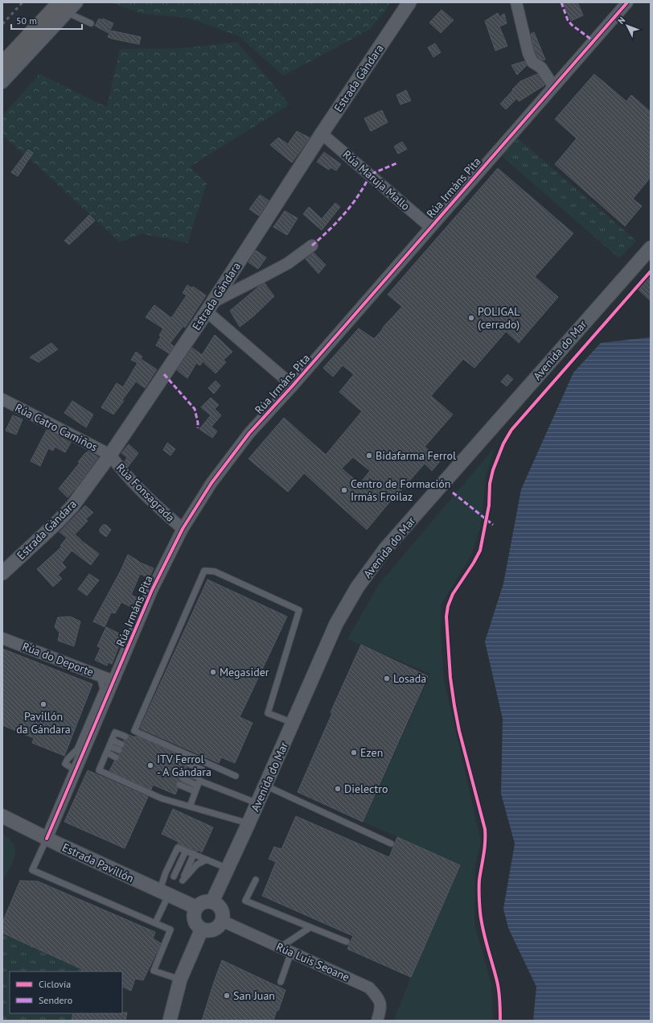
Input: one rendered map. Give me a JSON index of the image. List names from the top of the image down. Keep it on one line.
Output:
{"streets":{"street":["Estrada Gándara","Rúa Maruja Mallo","Rúa Irmáns Pita","Avenida do Mar","Rúa Catro Camiños","Rúa Fonsagrada","Rúa do Deporte","Estrada Pavillón","Rúa Luis Seoane"]},"crossings":[["Estrada Gándara","Rúa Maruja Mallo"],["Estrada Gándara","Rúa Catro Camiños"],["Estrada Gándara","Rúa Fonsagrada"],["Rúa Maruja Mallo","Rúa Irmáns Pita"],["Rúa Irmáns Pita","Rúa Fonsagrada"],["Rúa Irmáns Pita","Rúa do Deporte"],["Rúa Irmáns Pita","Estrada Pavillón"],["Avenida do Mar","Estrada Pavillón"],["Avenida do Mar","Rúa Luis Seoane"],["Rúa Catro Camiños","Rúa Fonsagrada"],["Estrada Pavillón","Rúa Luis Seoane"]],"places":["POLIGAL (cerrado)","Bidafarma Ferrol","Centro de Formación Irmás Froilaz","Megasider","Losada","Pavillón da Gándara","Ezen","ITV Ferrol - A Gándara","Dielectro","San Juan"],"legend":["Ciclovía","Sendero"],"scale_bar":"50 m","north":"top left"}
